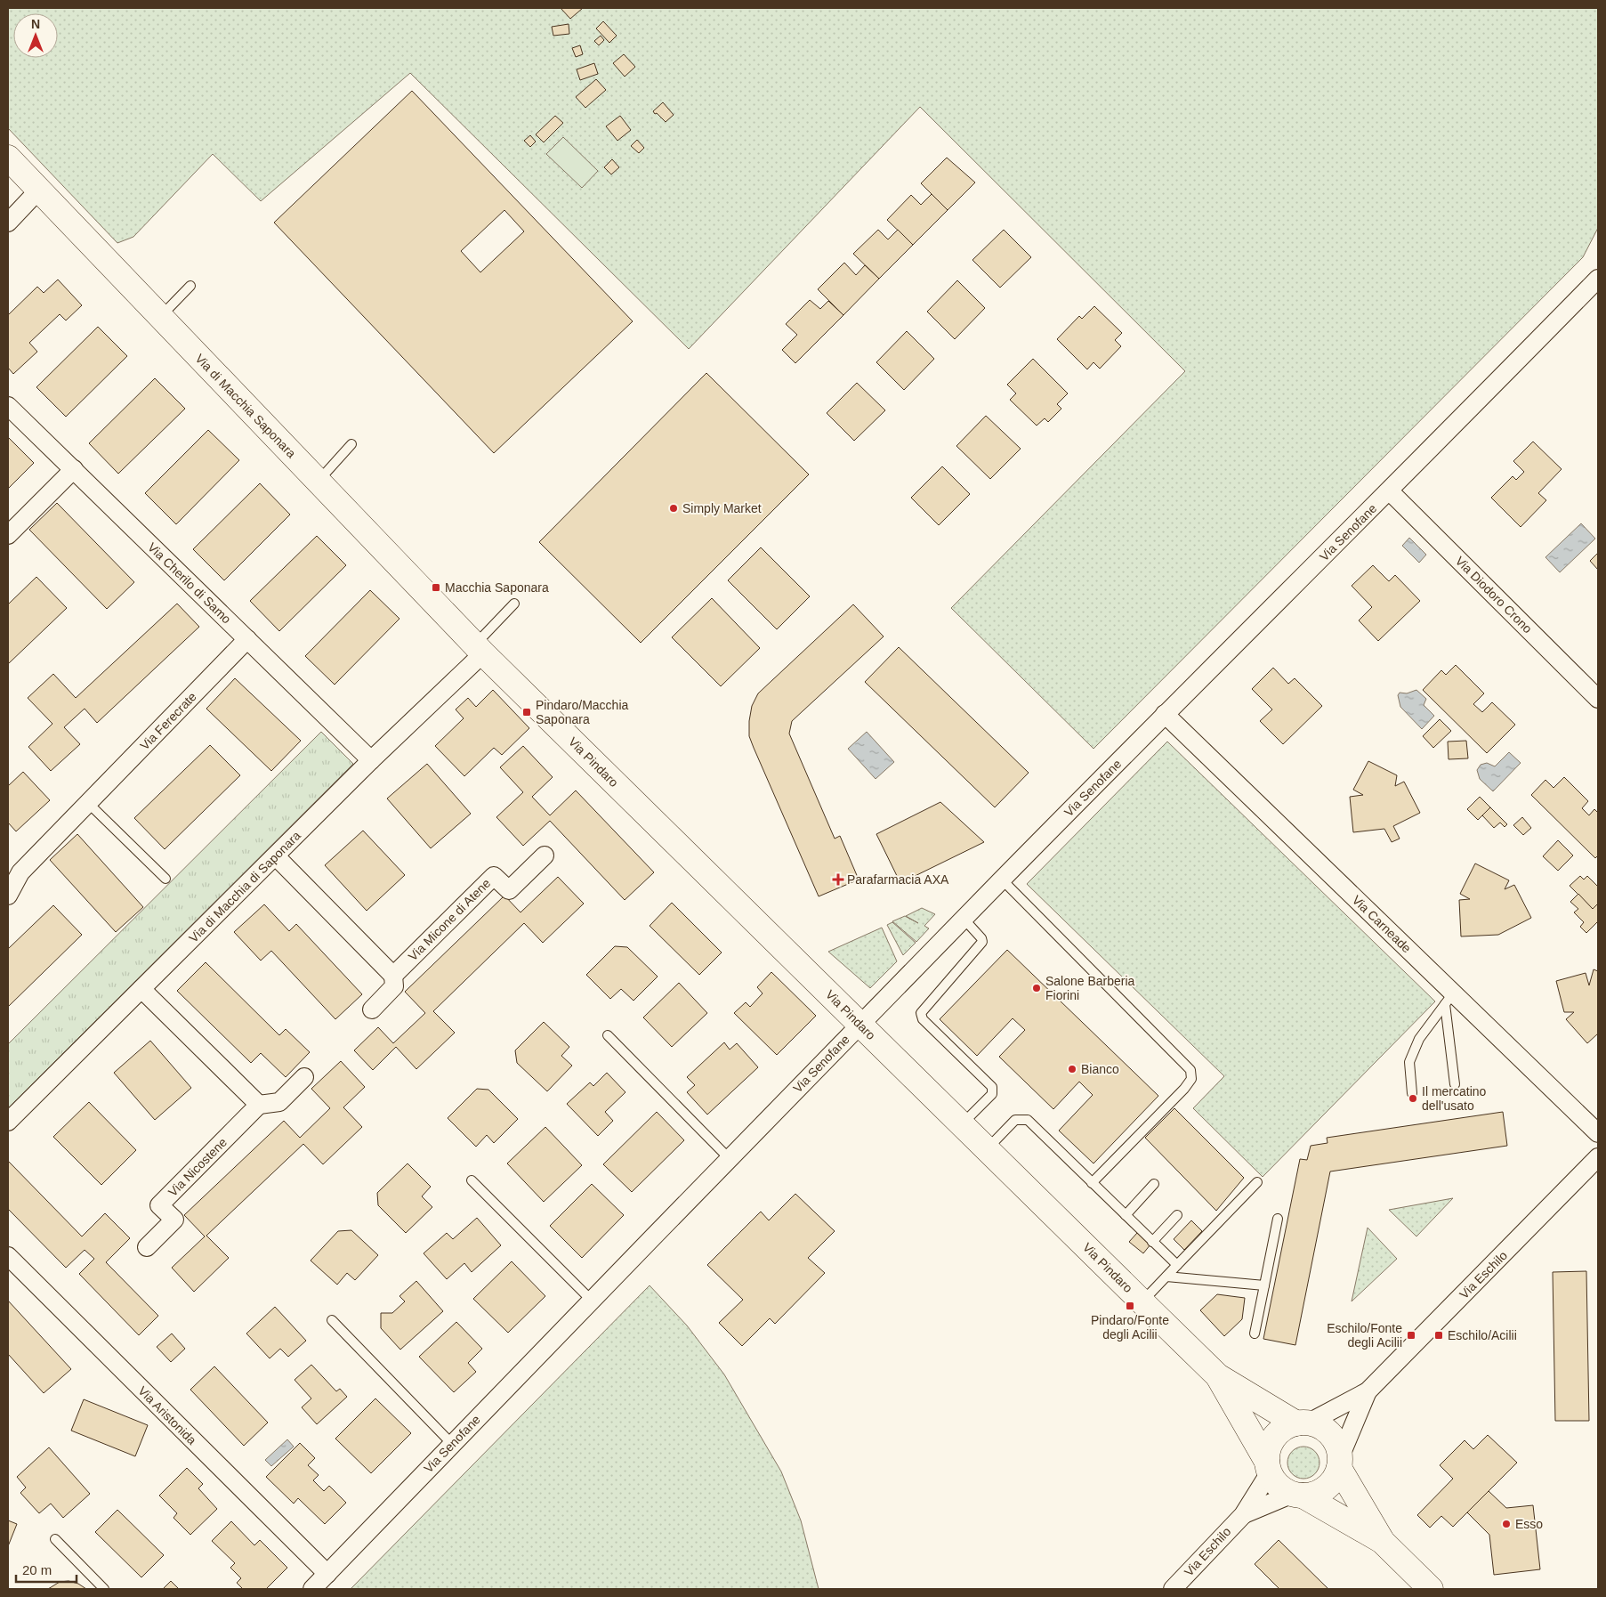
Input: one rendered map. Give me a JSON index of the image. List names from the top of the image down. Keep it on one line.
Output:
{"streets":{"street":["Via di Macchia Saponara","Via Senofane","Via Cherilo di Samo","Via Diodoro Crono","Via Ferecrate","Via Pindaro","Via di Macchia di Saponara","Via Micone di Atene","Via Carneade","Via Nicostene","Via Eschilo","Via Aristonida"]},"crossings":[["Via di Macchia Saponara","Via Pindaro"],["Via di Macchia Saponara","Via di Macchia di Saponara"],["Via Senofane","Via Diodoro Crono"],["Via Senofane","Via Pindaro"],["Via Senofane","Via Carneade"],["Via Senofane","Via Aristonida"],["Via Cherilo di Samo","Via Ferecrate"],["Via Cherilo di Samo","Via di Macchia di Saponara"],["Via Pindaro","Via di Macchia di Saponara"]],"places":{"other":["Simply Market","Salone Barberia Fiorini","Bianco","Il mercatino dell'usato","Esso"],"transit":["Macchia Saponara","Pindaro/Macchia Saponara","Pindaro/Fonte degli Acilii","Eschilo/Fonte degli Acilii","Eschilo/Acilii"],"health":["Parafarmacia AXA"]},"scale_bar":"20 m","north":"top"}
